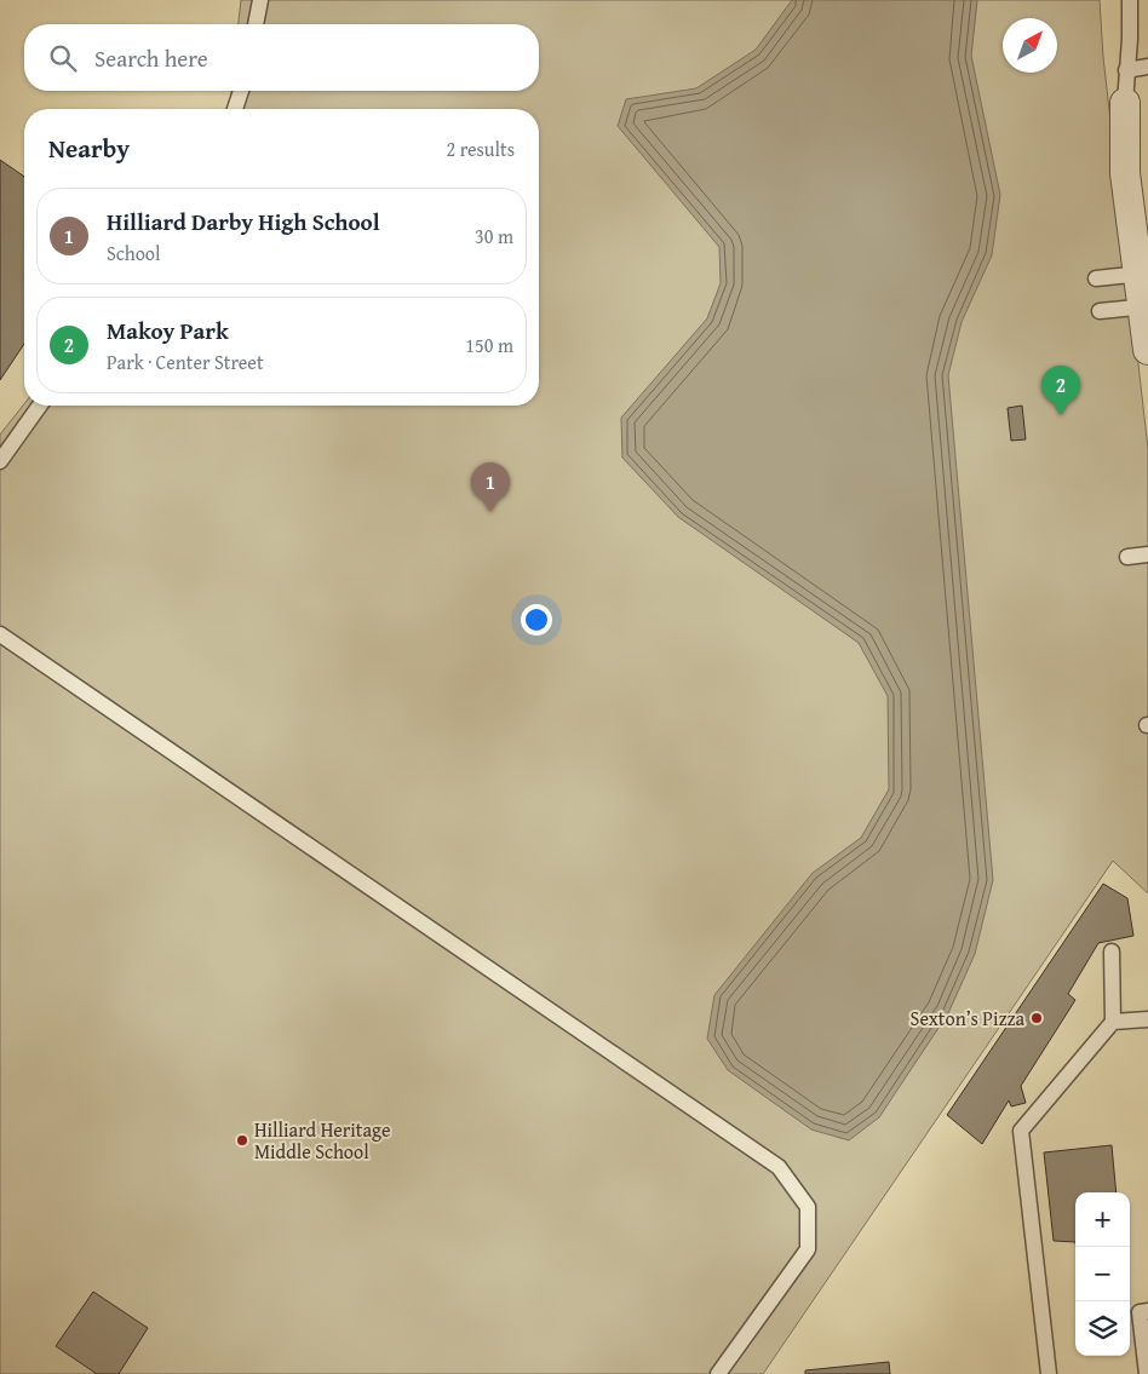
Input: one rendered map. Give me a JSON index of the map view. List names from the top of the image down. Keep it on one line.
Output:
{"places":["Sexton’s Pizza","Hilliard Heritage Middle School"],"north":"top right","page":{"search":"Search here","heading":["Nearby","2 results"],"list":[{"mark":"1","name":"Hilliard Darby High School","note":"School","value":"30 m"},{"mark":"2","name":"Makoy Park","note":"Park · Center Street","value":"150 m"}],"pins":["2","1"],"map_buttons":["+","−"]}}
